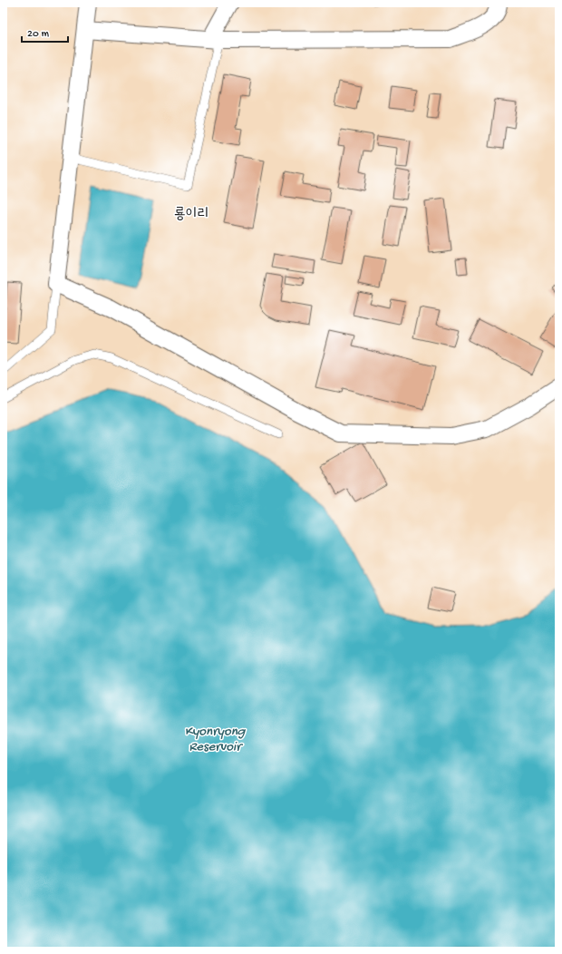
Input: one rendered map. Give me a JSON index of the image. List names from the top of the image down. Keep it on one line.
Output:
{"districts":["룡이리"],"water":["Kyonryong Reservoir"],"scale_bar":"20 m"}
